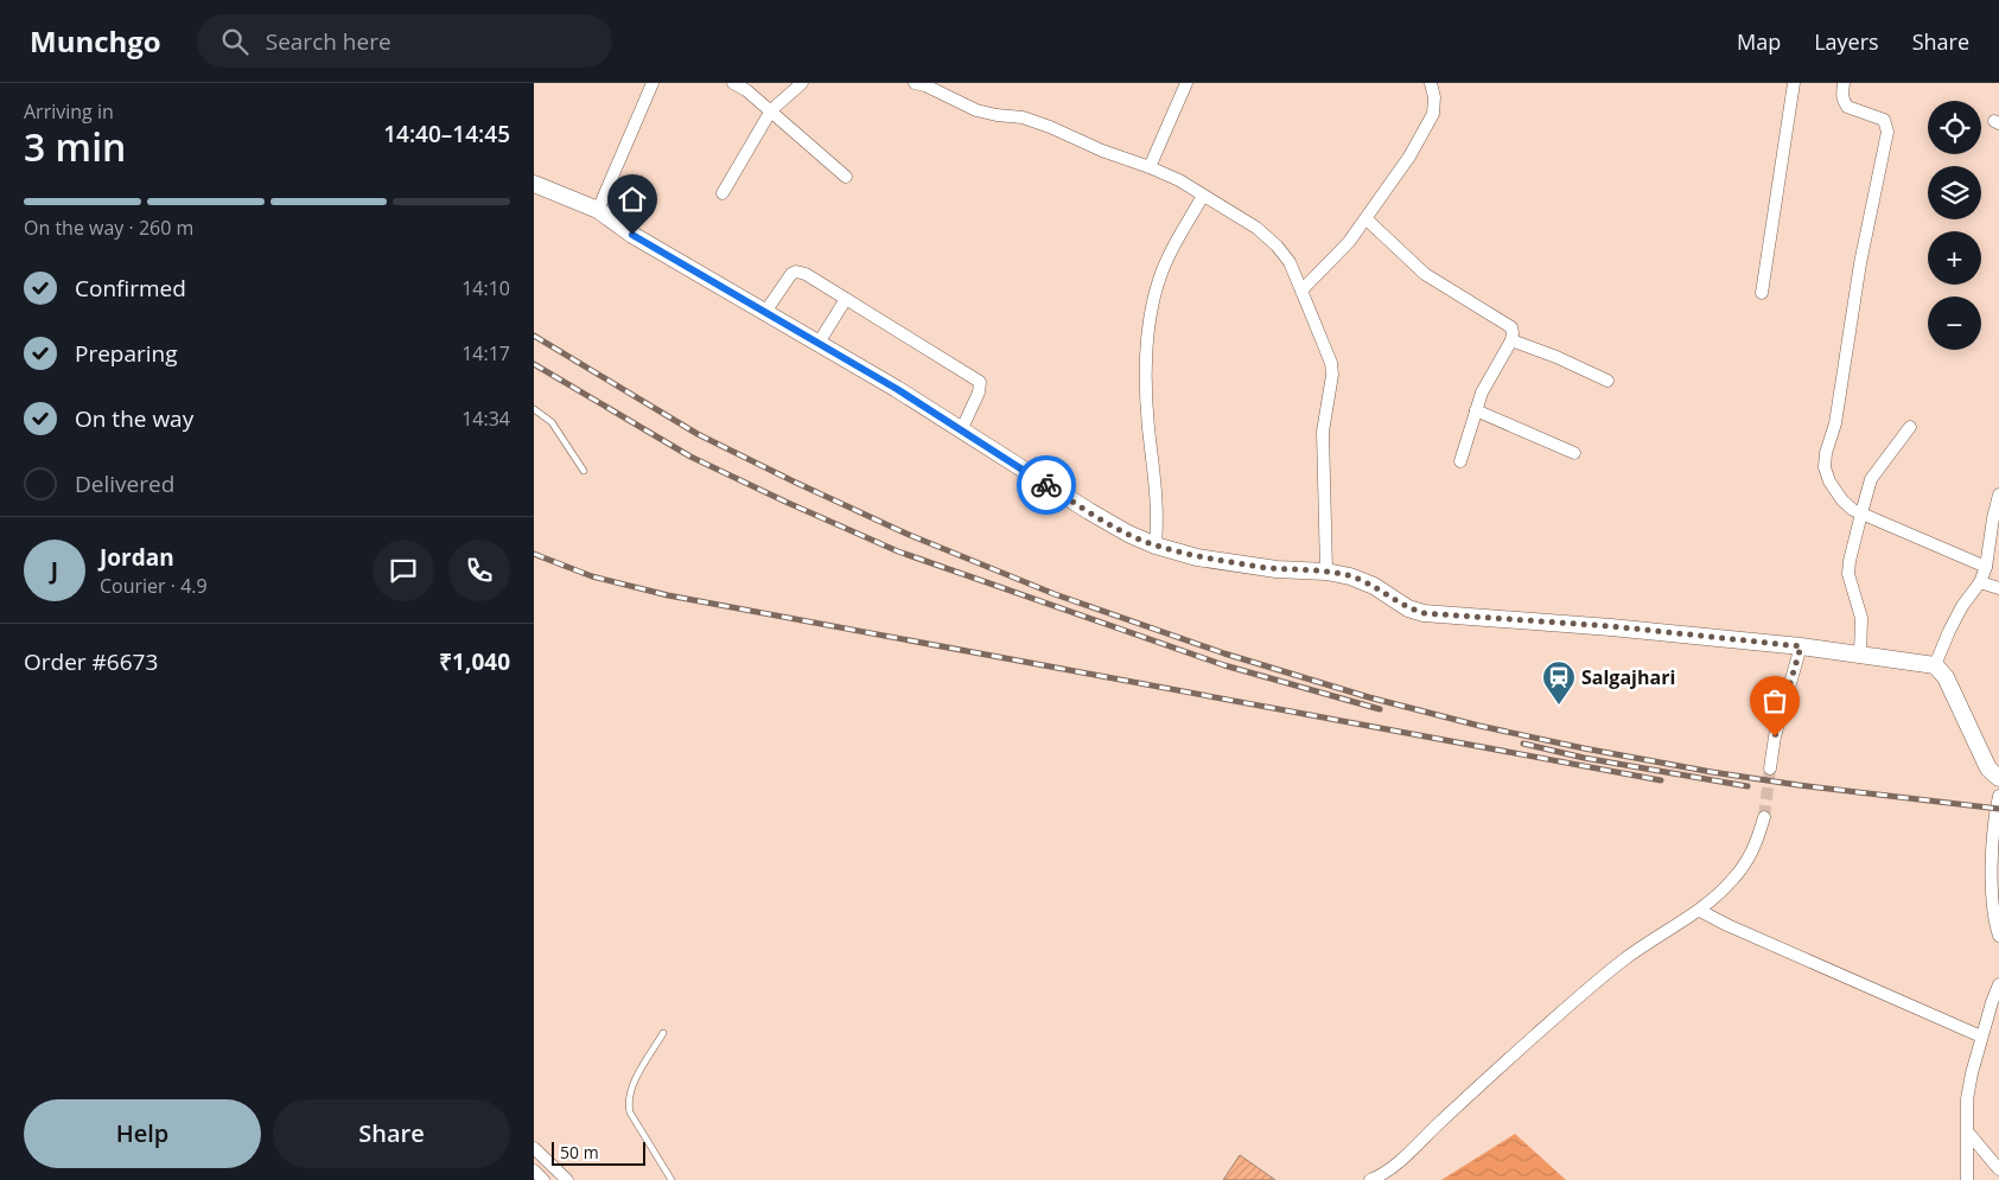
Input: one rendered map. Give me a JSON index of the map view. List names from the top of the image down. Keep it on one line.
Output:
{"places":{"station":["Salgajhari"]},"scale_bar":"50 m","page":{"header":"Munchgo","search":"Search here","nav":["Map","Layers","Share"],"heading":["3 min","Arriving in","14:40–14:45"],"panel":["Jordan","Courier · 4.9","Order #6673","₹1,040"],"map_buttons":["+","−"],"bar":"On the way · 260 m","list":[["Confirmed","14:10"],["Preparing","14:17"],["On the way","14:34"],"Delivered"],"round":"J","buttons":["Help","Share"],"scale":"50 m"}}
